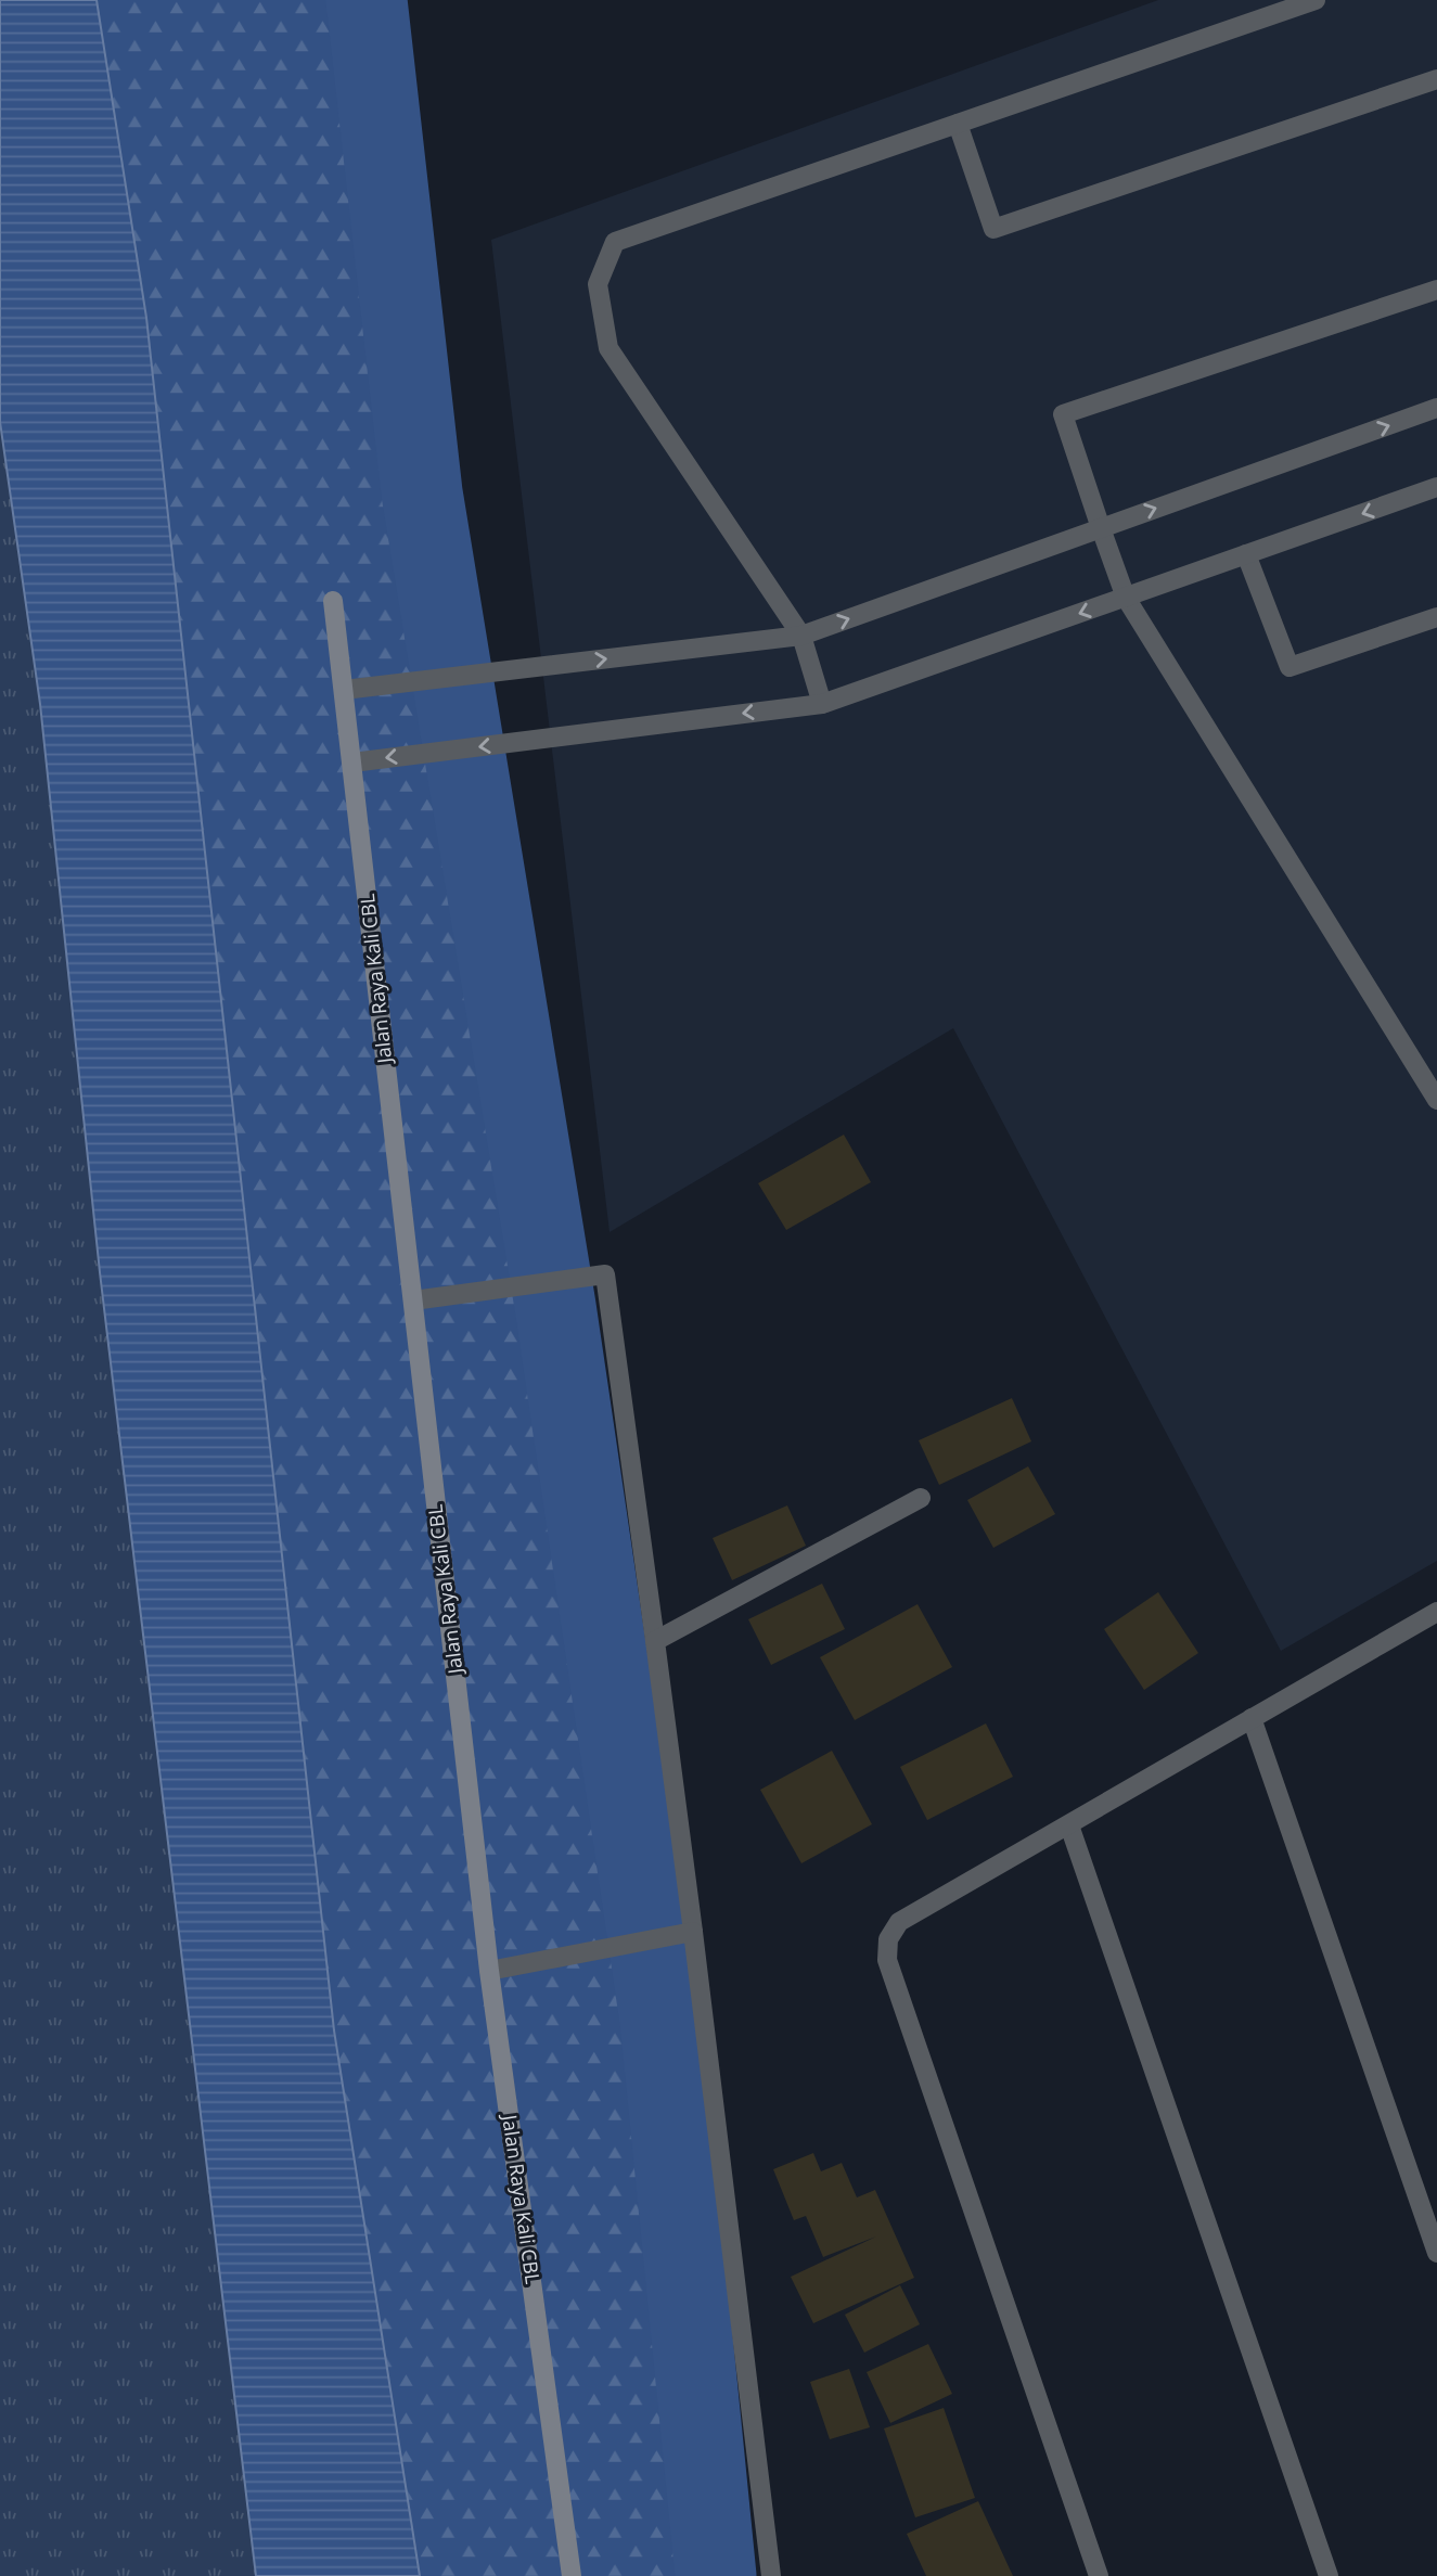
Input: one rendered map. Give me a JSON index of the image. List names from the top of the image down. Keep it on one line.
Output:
{"streets":{"main road":["Jalan Raya Kali CBL"]}}
